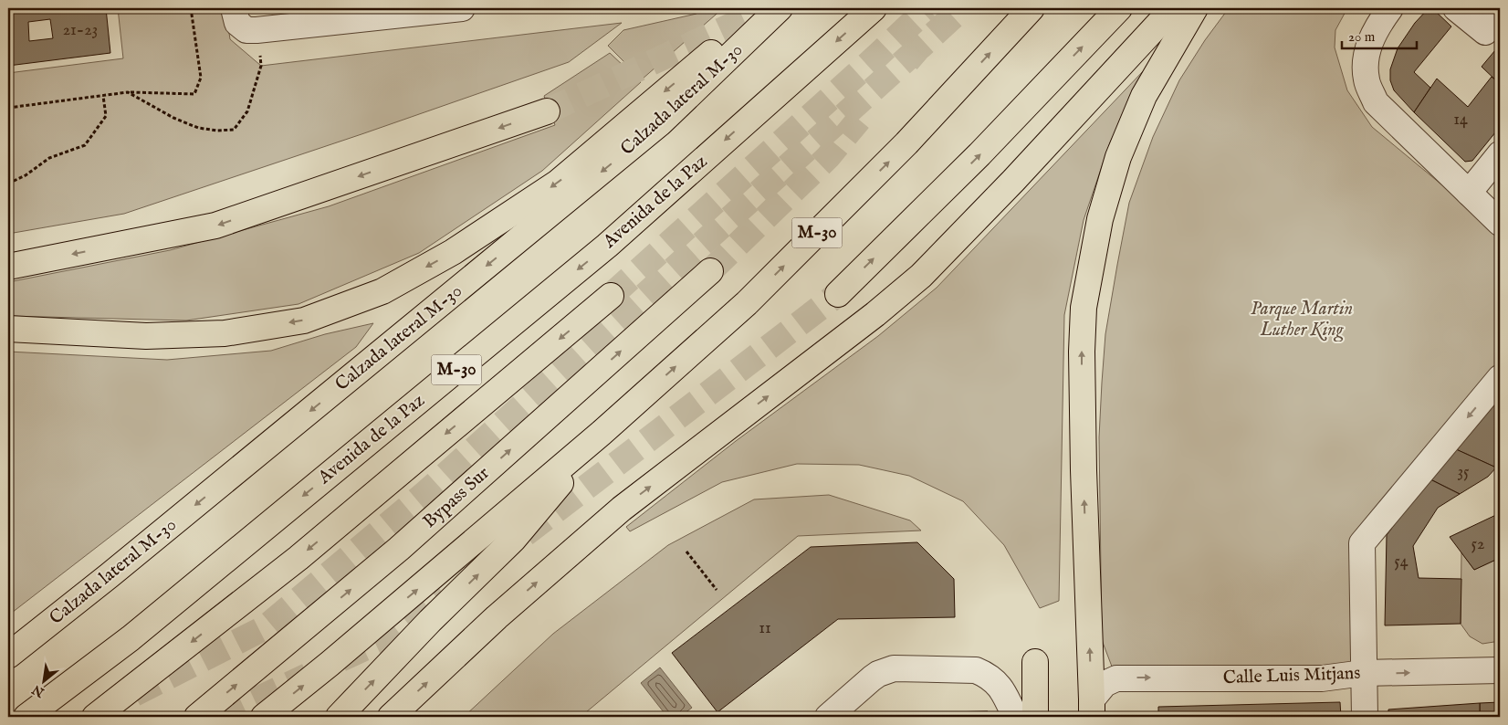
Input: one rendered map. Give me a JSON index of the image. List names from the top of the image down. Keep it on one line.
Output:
{"streets":{"highway":["Calzada lateral M-30","Avenida de la Paz","M-30","Bypass Sur"],"street":["Calle Luis Mitjans"]},"one_way":["Calle Luis Mitjans"],"parks":["Parque Martin Luther King"],"house_numbers":["21-23","14","35","52","54","11"],"scale_bar":"20 m","north":"bottom left"}
